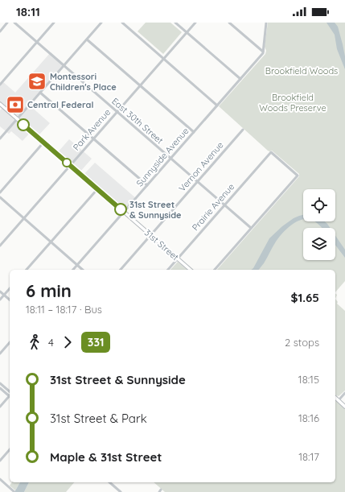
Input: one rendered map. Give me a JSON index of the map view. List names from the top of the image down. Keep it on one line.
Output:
{"streets":{"main road":["31st Street"],"street":["East 30th Street","Park Avenue","Sunnyside Avenue","Vernon Avenue","Prairie Avenue"]},"crossings":[["East 30th Street","Park Avenue"],["East 30th Street","Sunnyside Avenue"],["East 30th Street","Vernon Avenue"],["East 30th Street","Prairie Avenue"],["Park Avenue","31st Street"],["Sunnyside Avenue","31st Street"],["Vernon Avenue","31st Street"],["Prairie Avenue","31st Street"]],"parks":["Brookfield Woods","Brookfield Woods Preserve"],"places":{"school or university":["Montessori Children's Place"],"bank":["Central Federal"],"other":["31st Street & Sunnyside"]},"lines":["bus line 331"],"page":{"status":"18:11","heading":["6 min","18:11 – 18:17 · Bus","$1.65"],"legs":["4","331","2 stops"],"list":[{"name":"31st Street & Sunnyside","value":"18:15"},{"name":"31st Street & Park","value":"18:16"},{"name":"Maple & 31st Street","value":"18:17"}]}}
